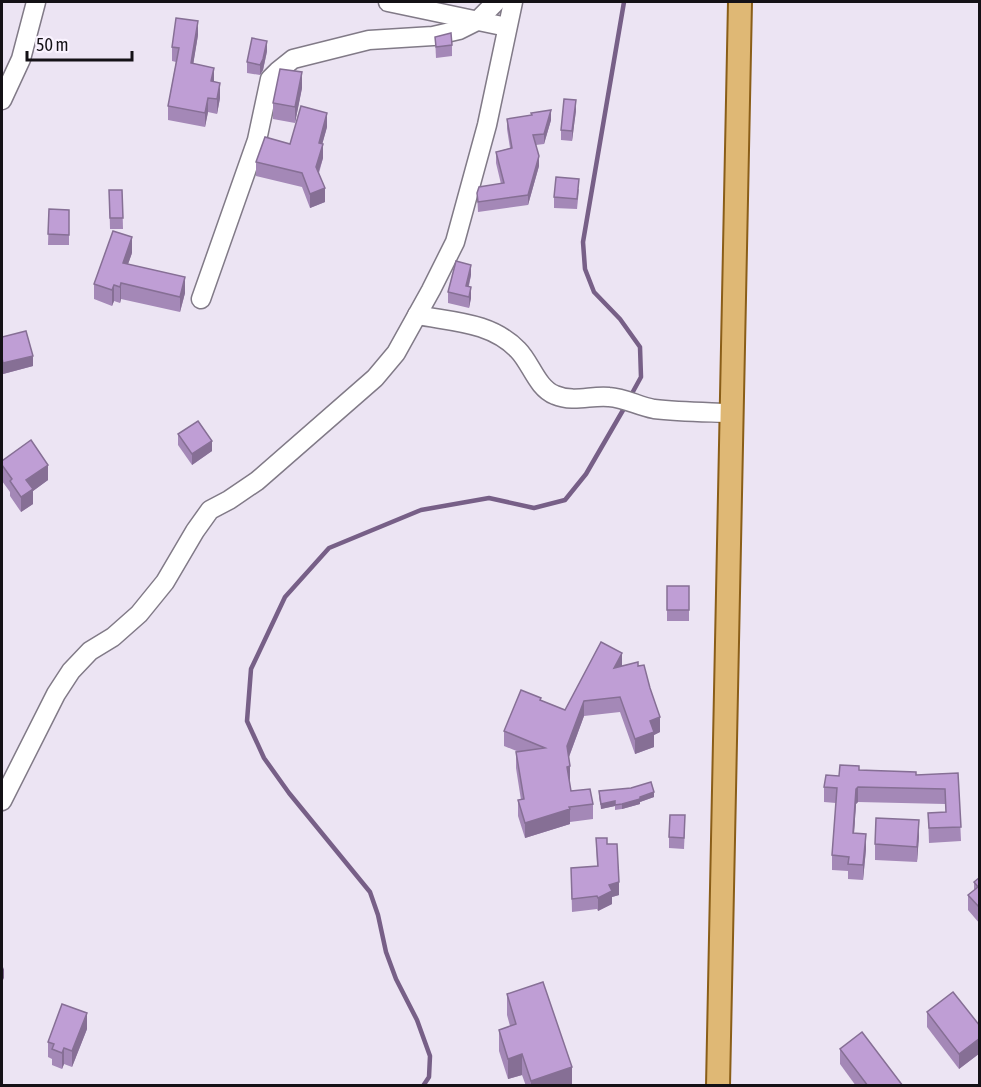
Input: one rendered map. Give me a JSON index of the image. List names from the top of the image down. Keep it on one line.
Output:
{"scale_bar":"50 m"}
